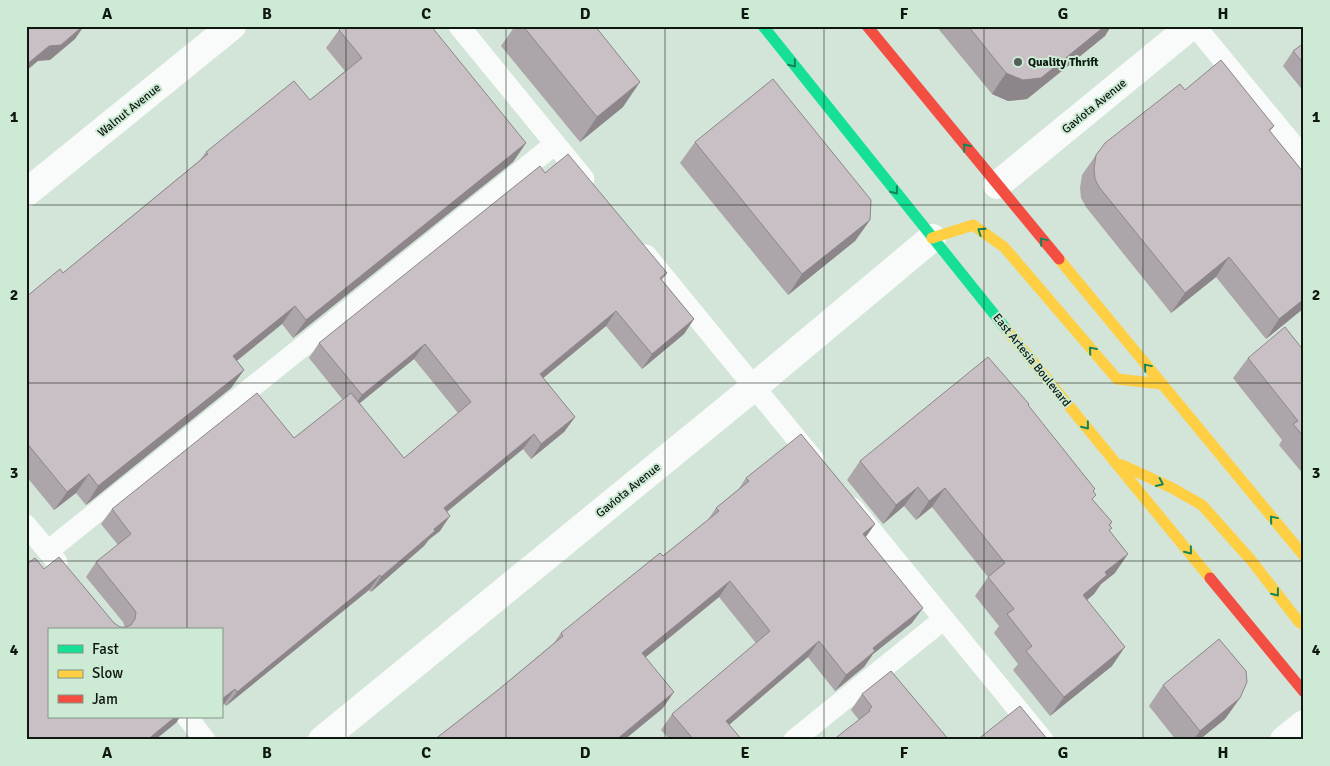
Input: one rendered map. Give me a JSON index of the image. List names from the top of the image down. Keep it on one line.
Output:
{"streets":{"main road":["East Artesia Boulevard"],"street":["Gaviota Avenue","Walnut Avenue"]},"crossings":[["Gaviota Avenue","East Artesia Boulevard"]],"places":["Quality Thrift"],"legend":["Fast","Slow","Jam"],"grid":{"columns":["A","B","C","D","E","F","G","H"],"rows":["1","2","3","4"]}}
